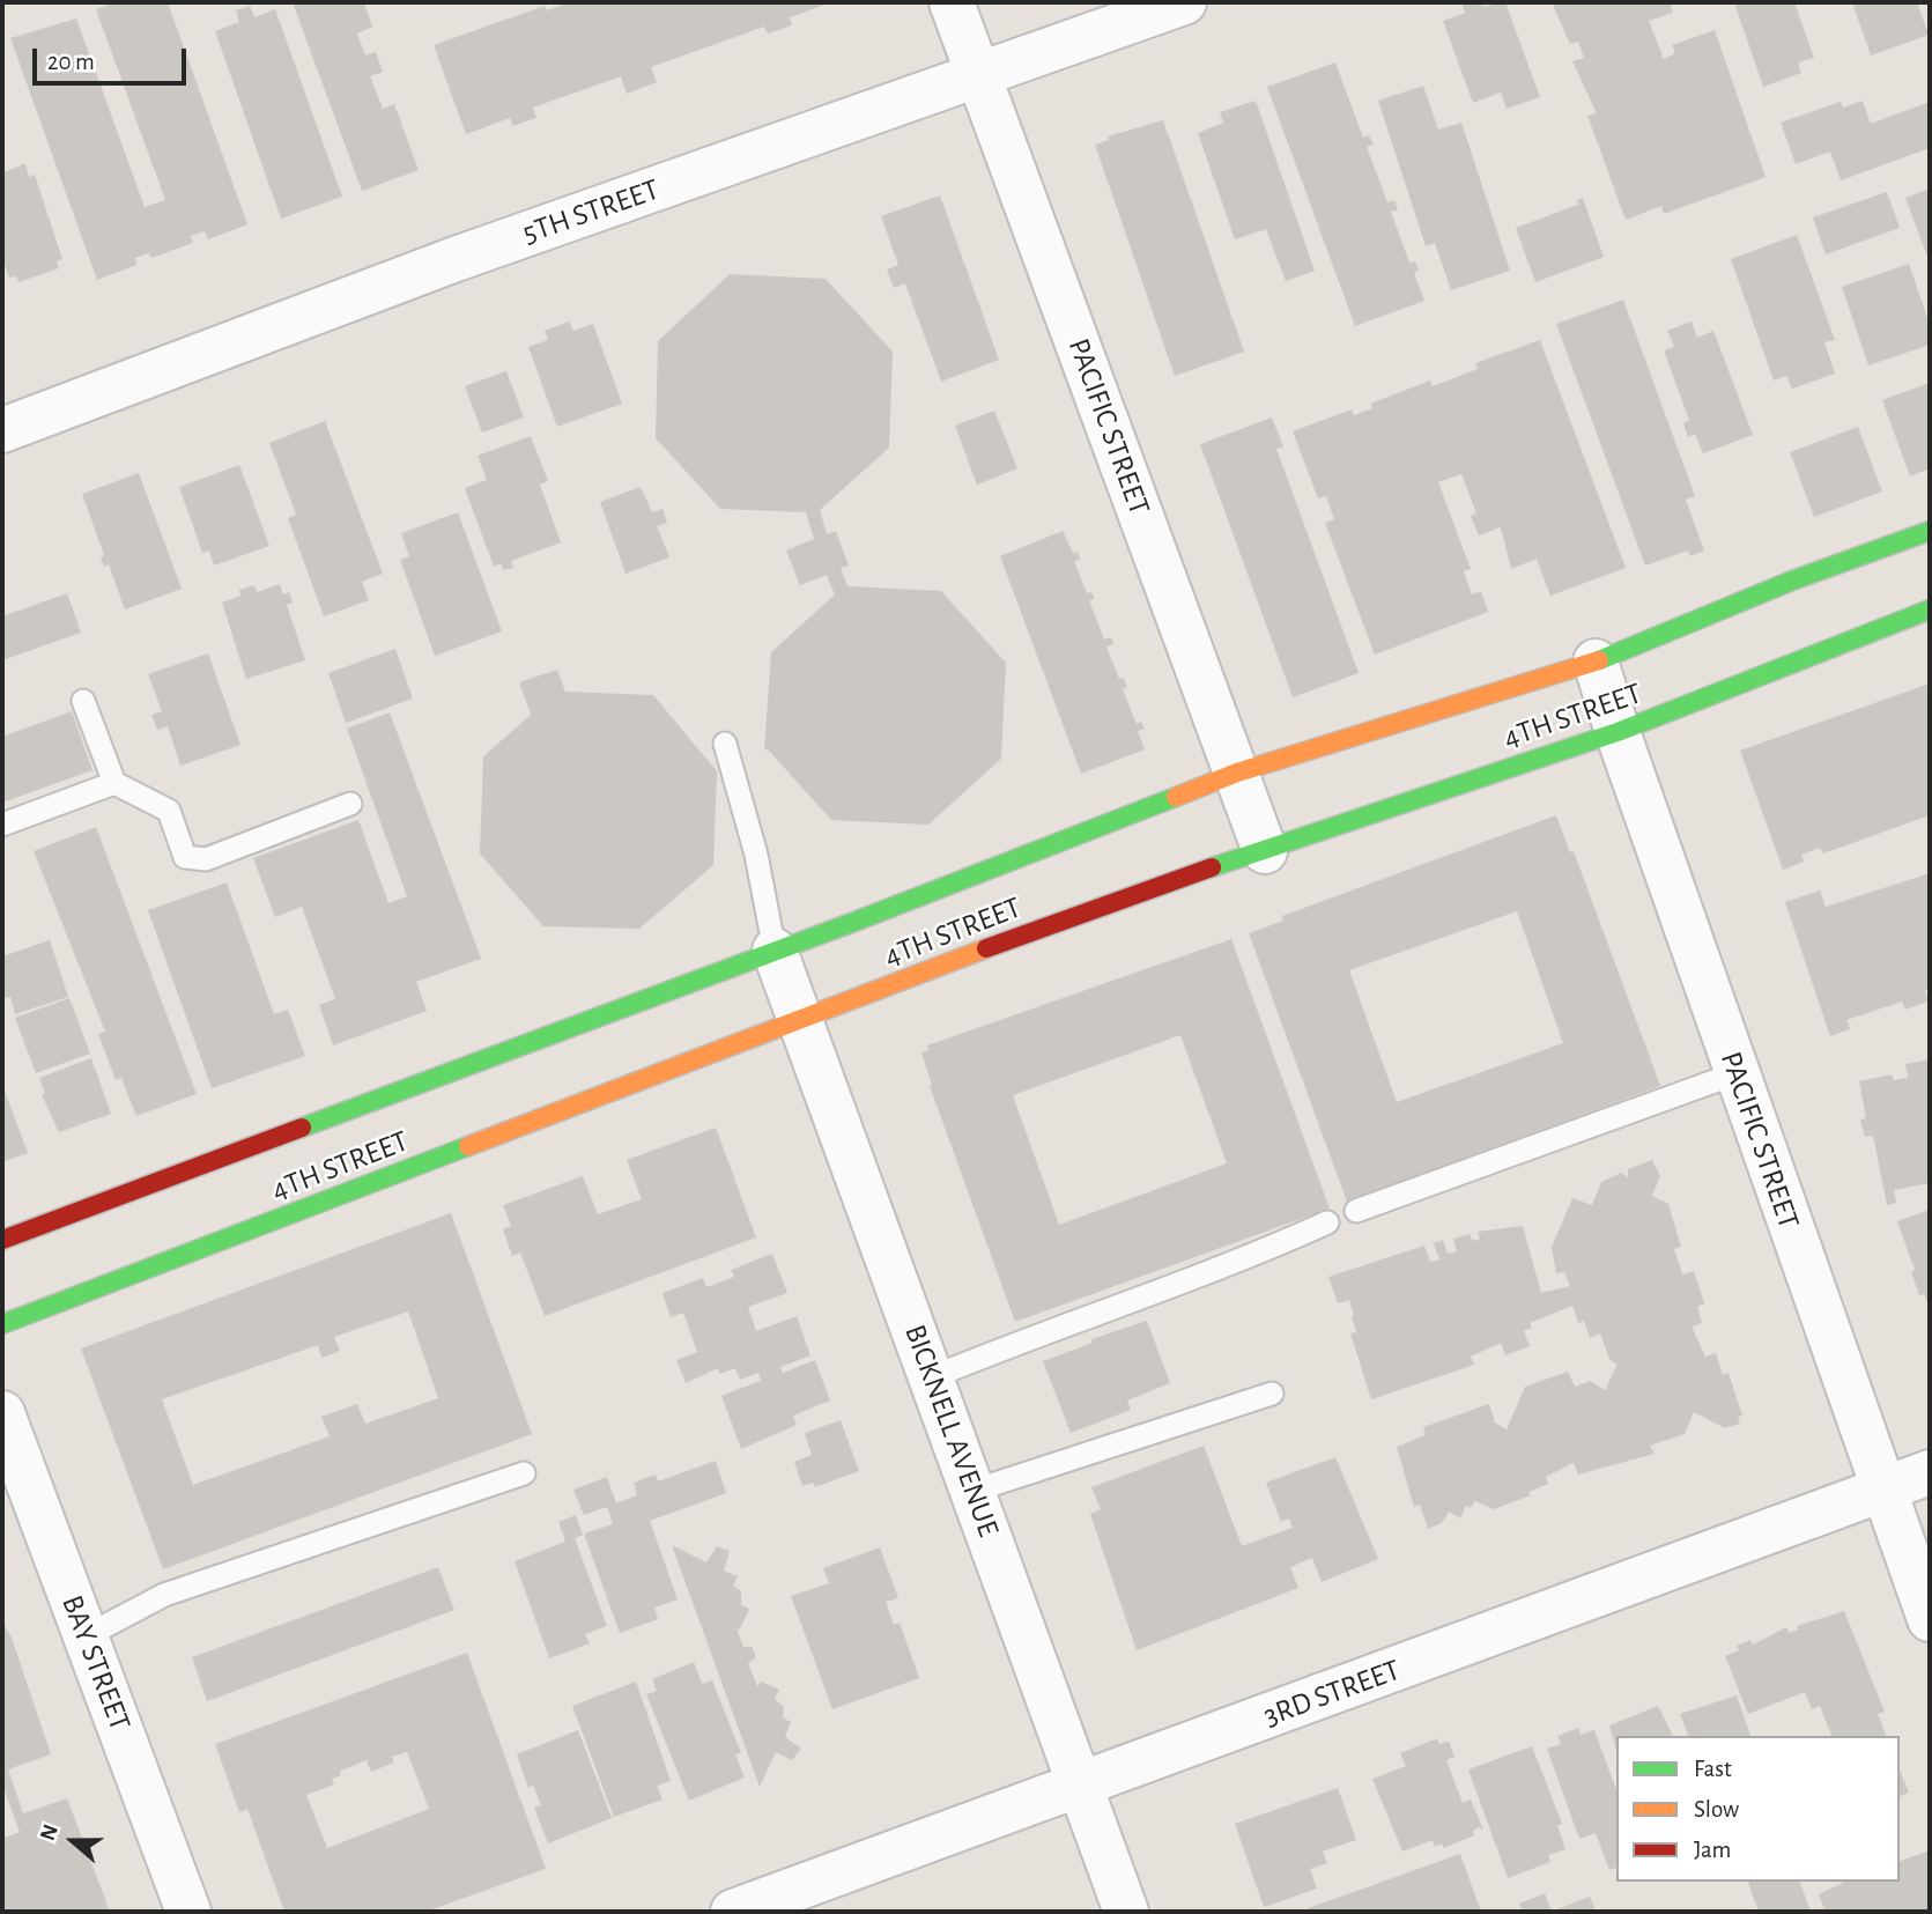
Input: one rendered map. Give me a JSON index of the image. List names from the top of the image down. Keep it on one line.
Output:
{"streets":{"street":["5TH STREET","PACIFIC STREET","4TH STREET","BICKNELL AVENUE","BAY STREET","3RD STREET"]},"crossings":[["5TH STREET","PACIFIC STREET"],["PACIFIC STREET","4TH STREET"],["PACIFIC STREET","3RD STREET"],["4TH STREET","BICKNELL AVENUE"],["BICKNELL AVENUE","3RD STREET"]],"legend":["Fast","Slow","Jam"],"scale_bar":"20 m","north":"left"}
